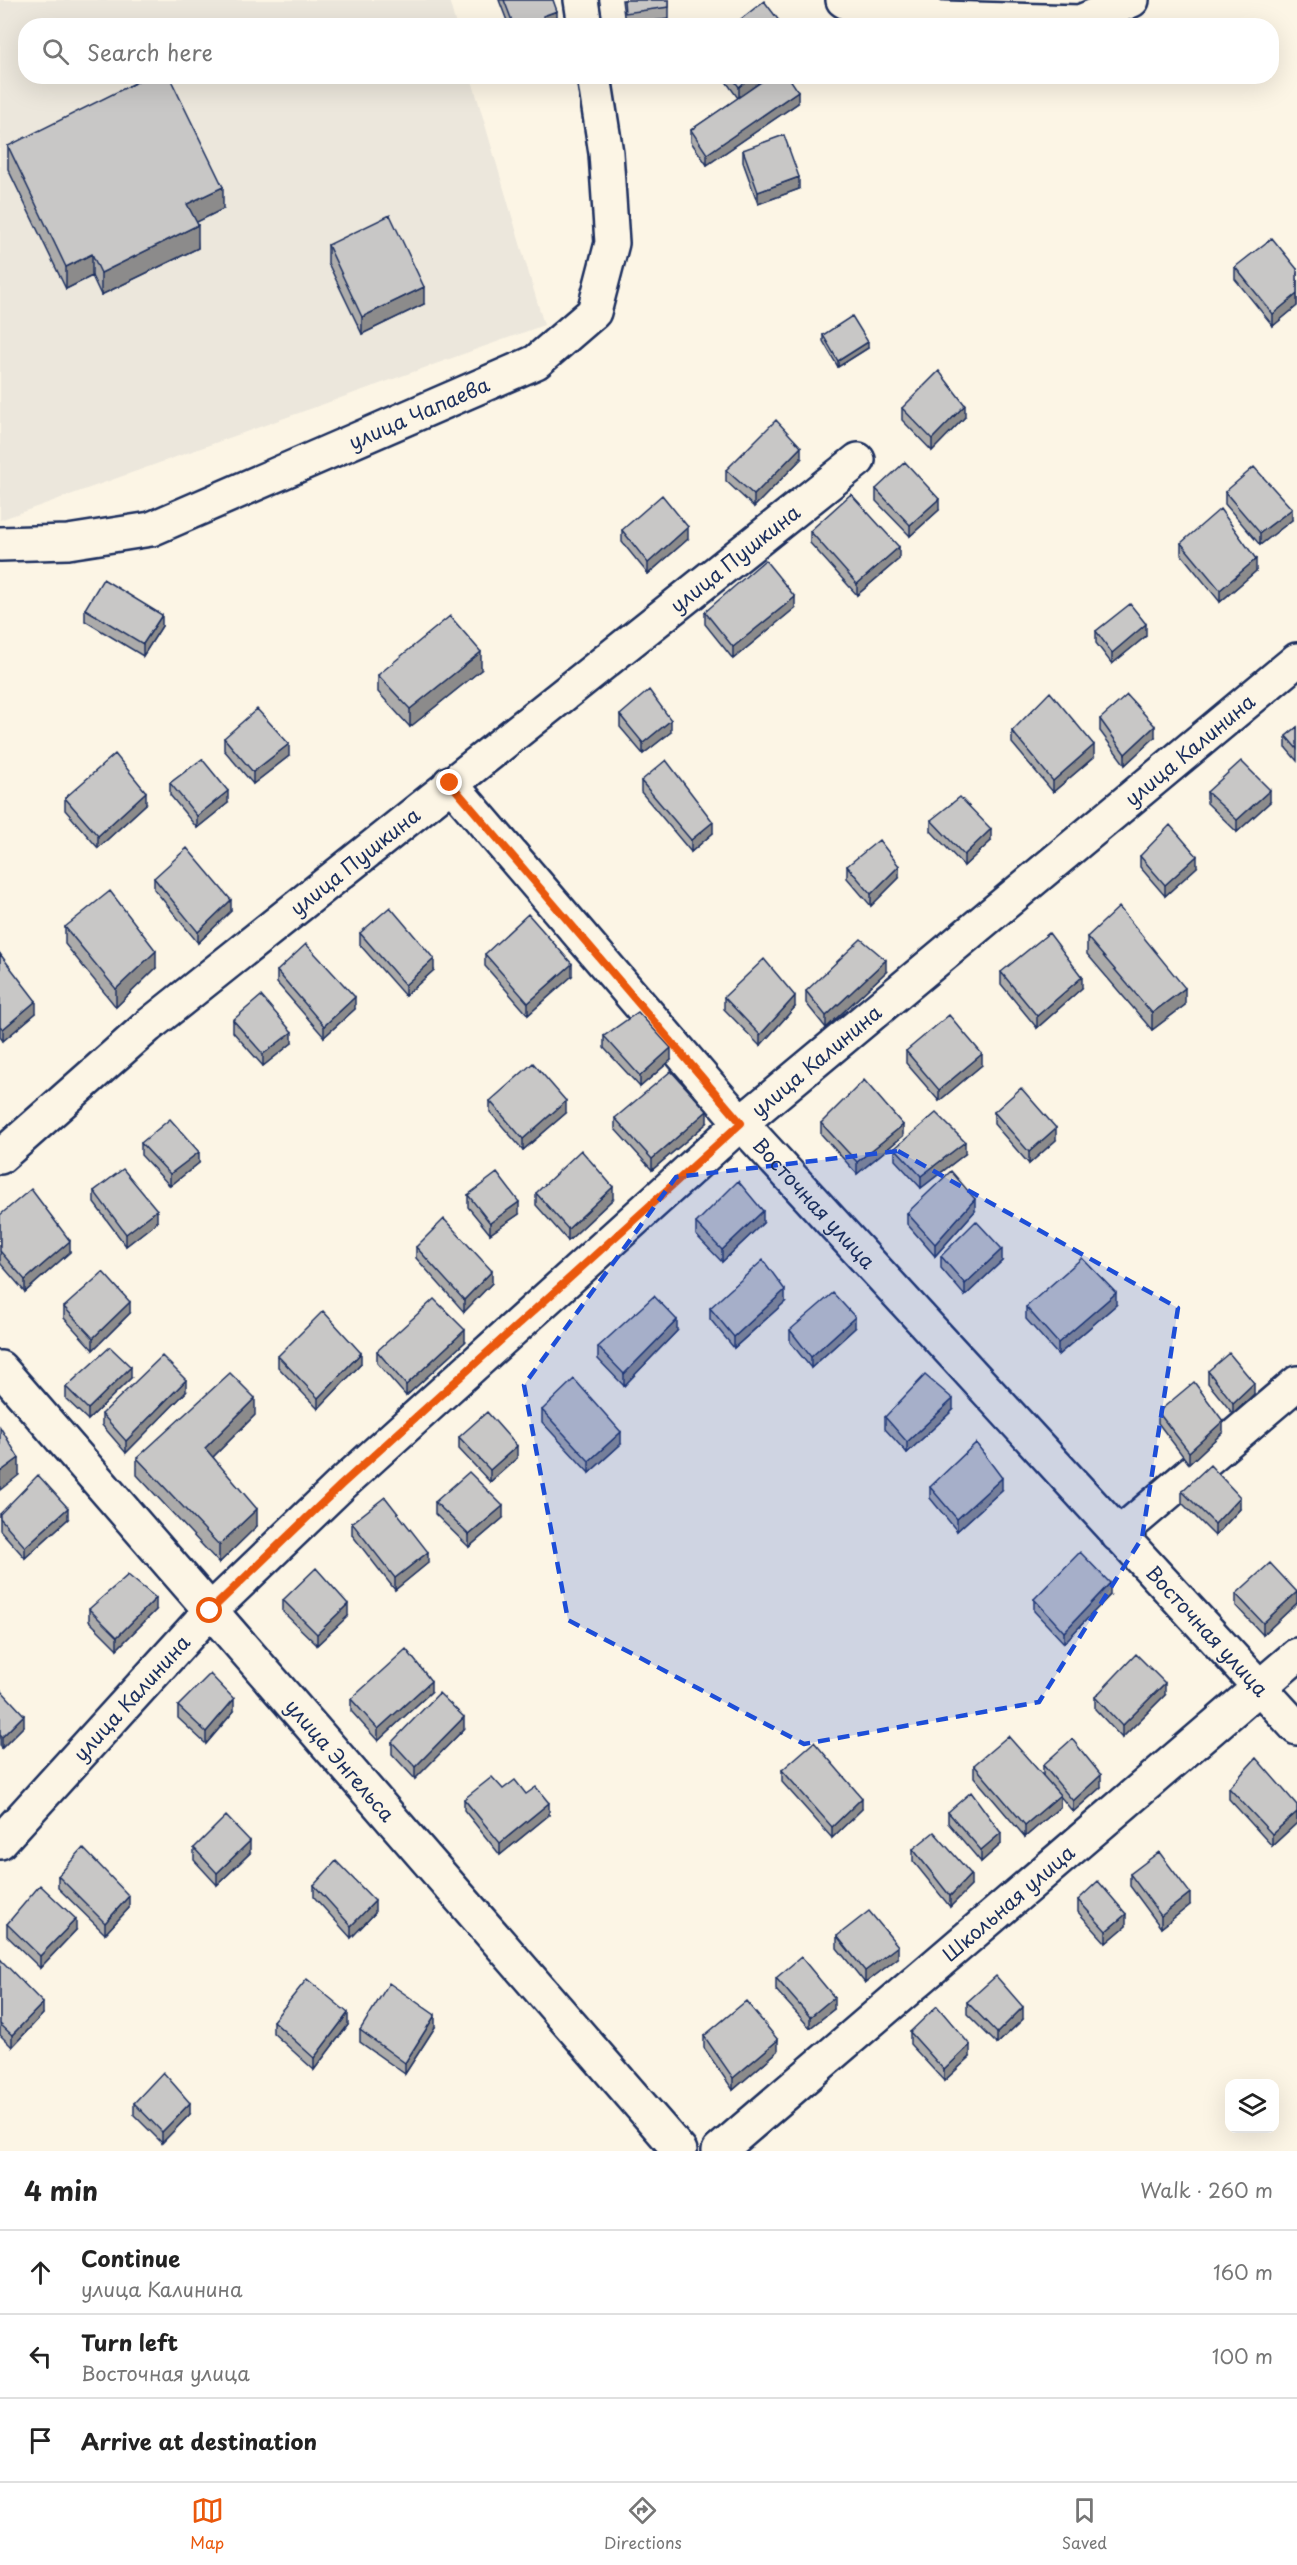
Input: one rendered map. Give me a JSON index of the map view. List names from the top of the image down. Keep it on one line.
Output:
{"streets":{"street":["улица Чапаева","улица Пушкина","улица Калинина","Восточная улица","улица Энгельса","Школьная улица"]},"crossings":[["улица Пушкина","Восточная улица"],["улица Калинина","Восточная улица"],["улица Калинина","улица Энгельса"],["Восточная улица","Школьная улица"]],"page":{"search":"Search here","heading":["4 min","Walk · 260 m"],"list":[["Continue","улица Калинина","160 m"],["Turn left","Восточная улица","100 m"],"Arrive at destination"],"nav":["Map","Directions","Saved"]}}
